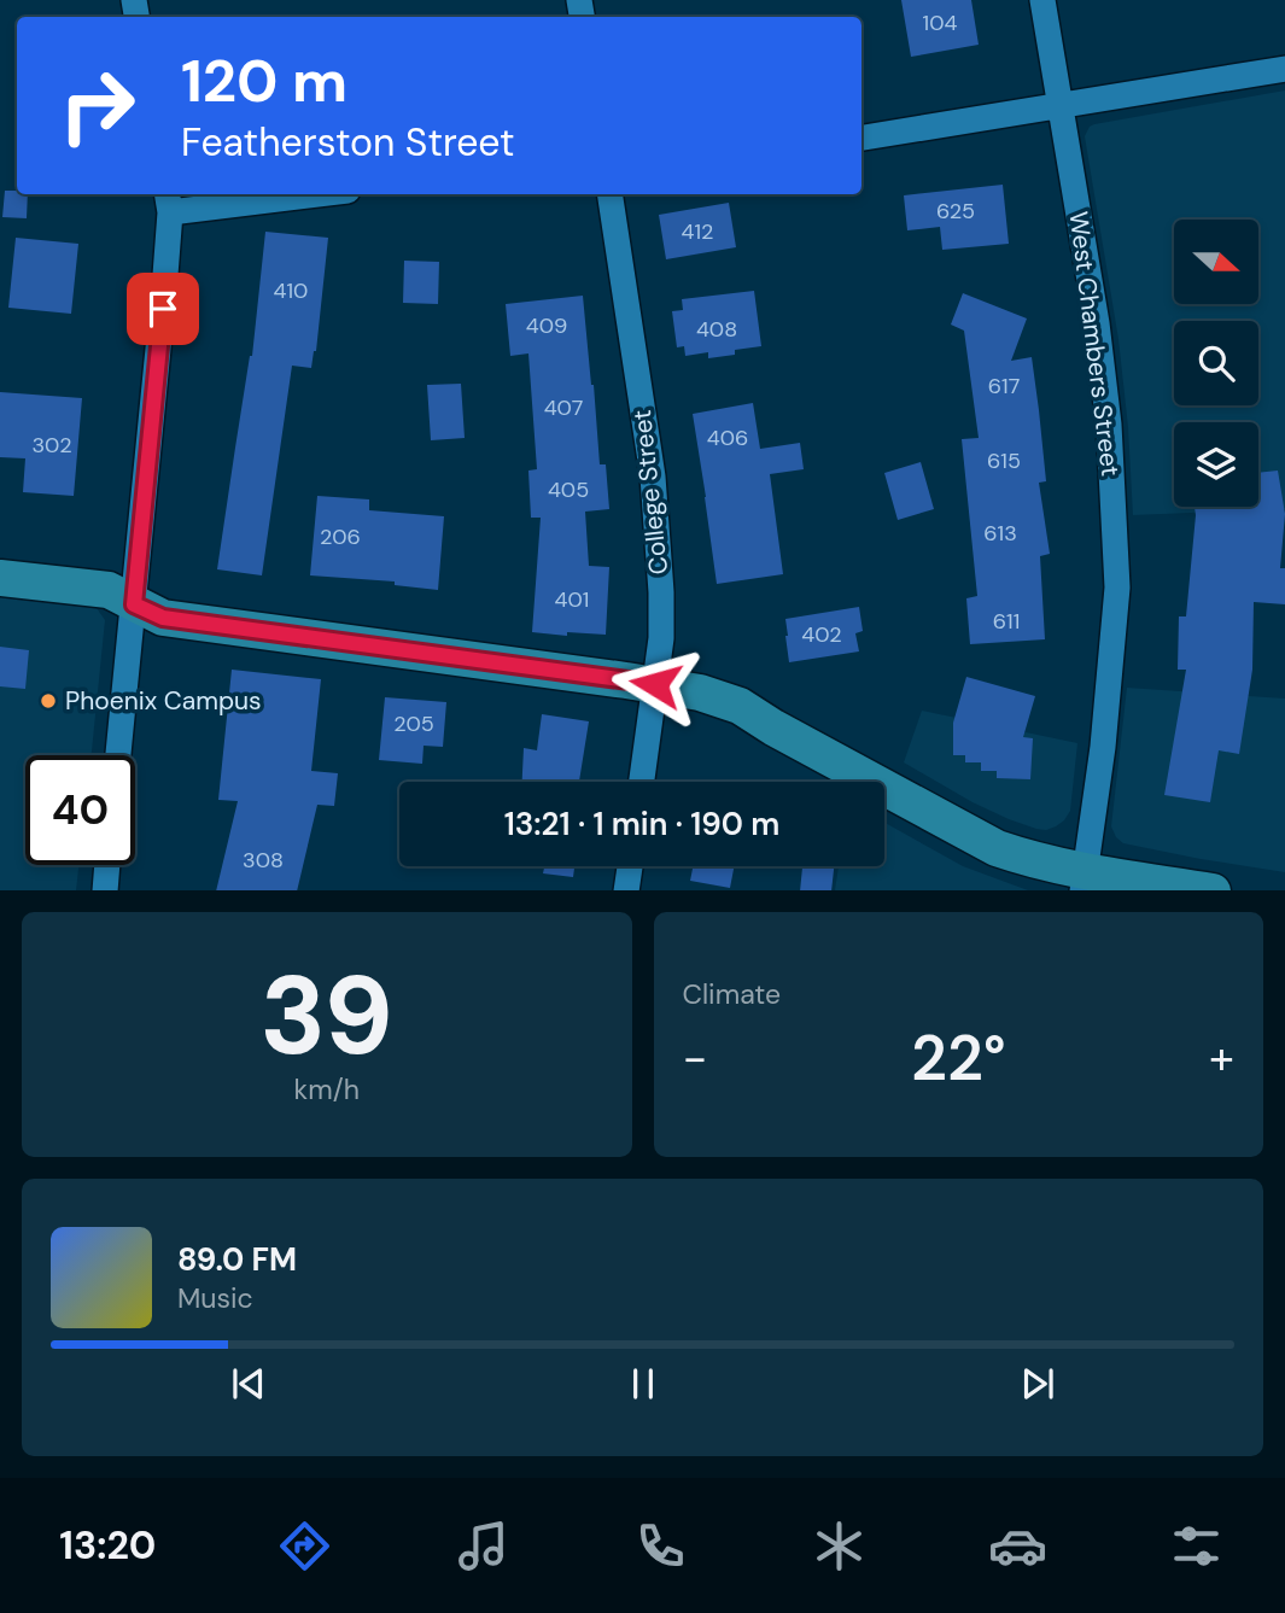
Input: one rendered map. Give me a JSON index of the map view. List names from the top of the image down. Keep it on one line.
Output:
{"streets":{"street":["West Chambers Street","College Street"]},"places":["Phoenix Campus"],"house_numbers":["104","625","412","410","409","408","617","407","406","302","615","405","613","206","401","611","402","205","308"],"north":"right","page":{"turn":["120 m","Featherston Street"],"limit":"40","trip":"13:21 · 1 min · 190 m","tile":[["39","km/h"],"Climate"],"heat":["−","22°","+"],"song":["89.0 FM","Music"],"tabs":"13:20"}}
